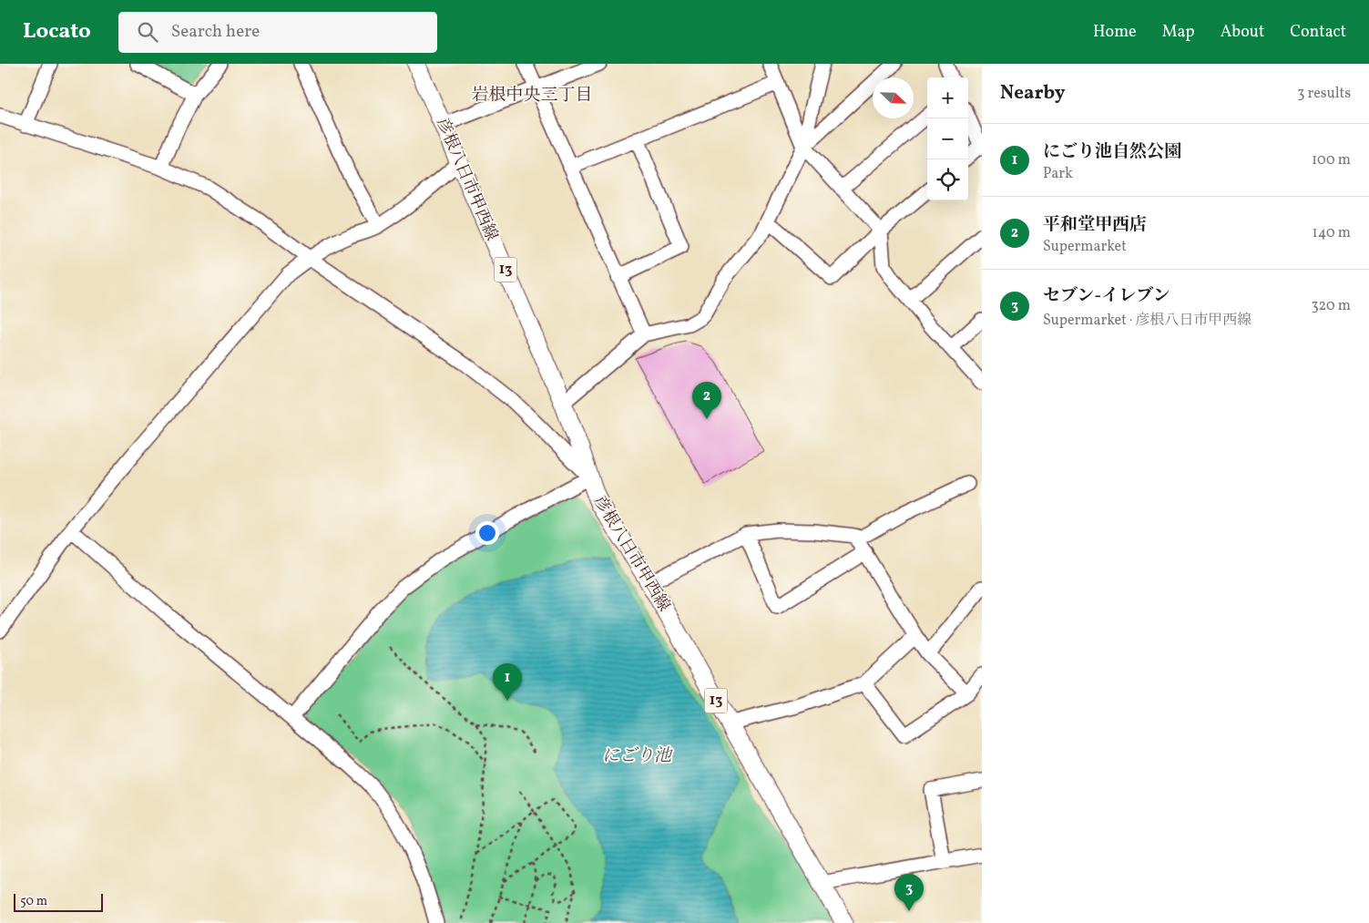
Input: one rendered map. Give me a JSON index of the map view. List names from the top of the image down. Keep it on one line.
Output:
{"streets":{"main road":["彦根八日市甲西線","13"]},"districts":["岩根中央三丁目"],"water":["にごり池"],"scale_bar":"50 m","north":"bottom right","page":{"header":"Locato","search":"Search here","nav":["Home","Map","About","Contact"],"heading":["Nearby","3 results"],"map_buttons":["+","−"],"list":[{"mark":"1","name":"にごり池自然公園","note":"Park","value":"100 m"},{"mark":"2","name":"平和堂甲西店","note":"Supermarket","value":"140 m"},{"mark":"3","name":"セブン-イレブン","note":"Supermarket · 彦根八日市甲西線","value":"320 m"}],"pins":["2","1","3"],"scale":"50 m"}}
